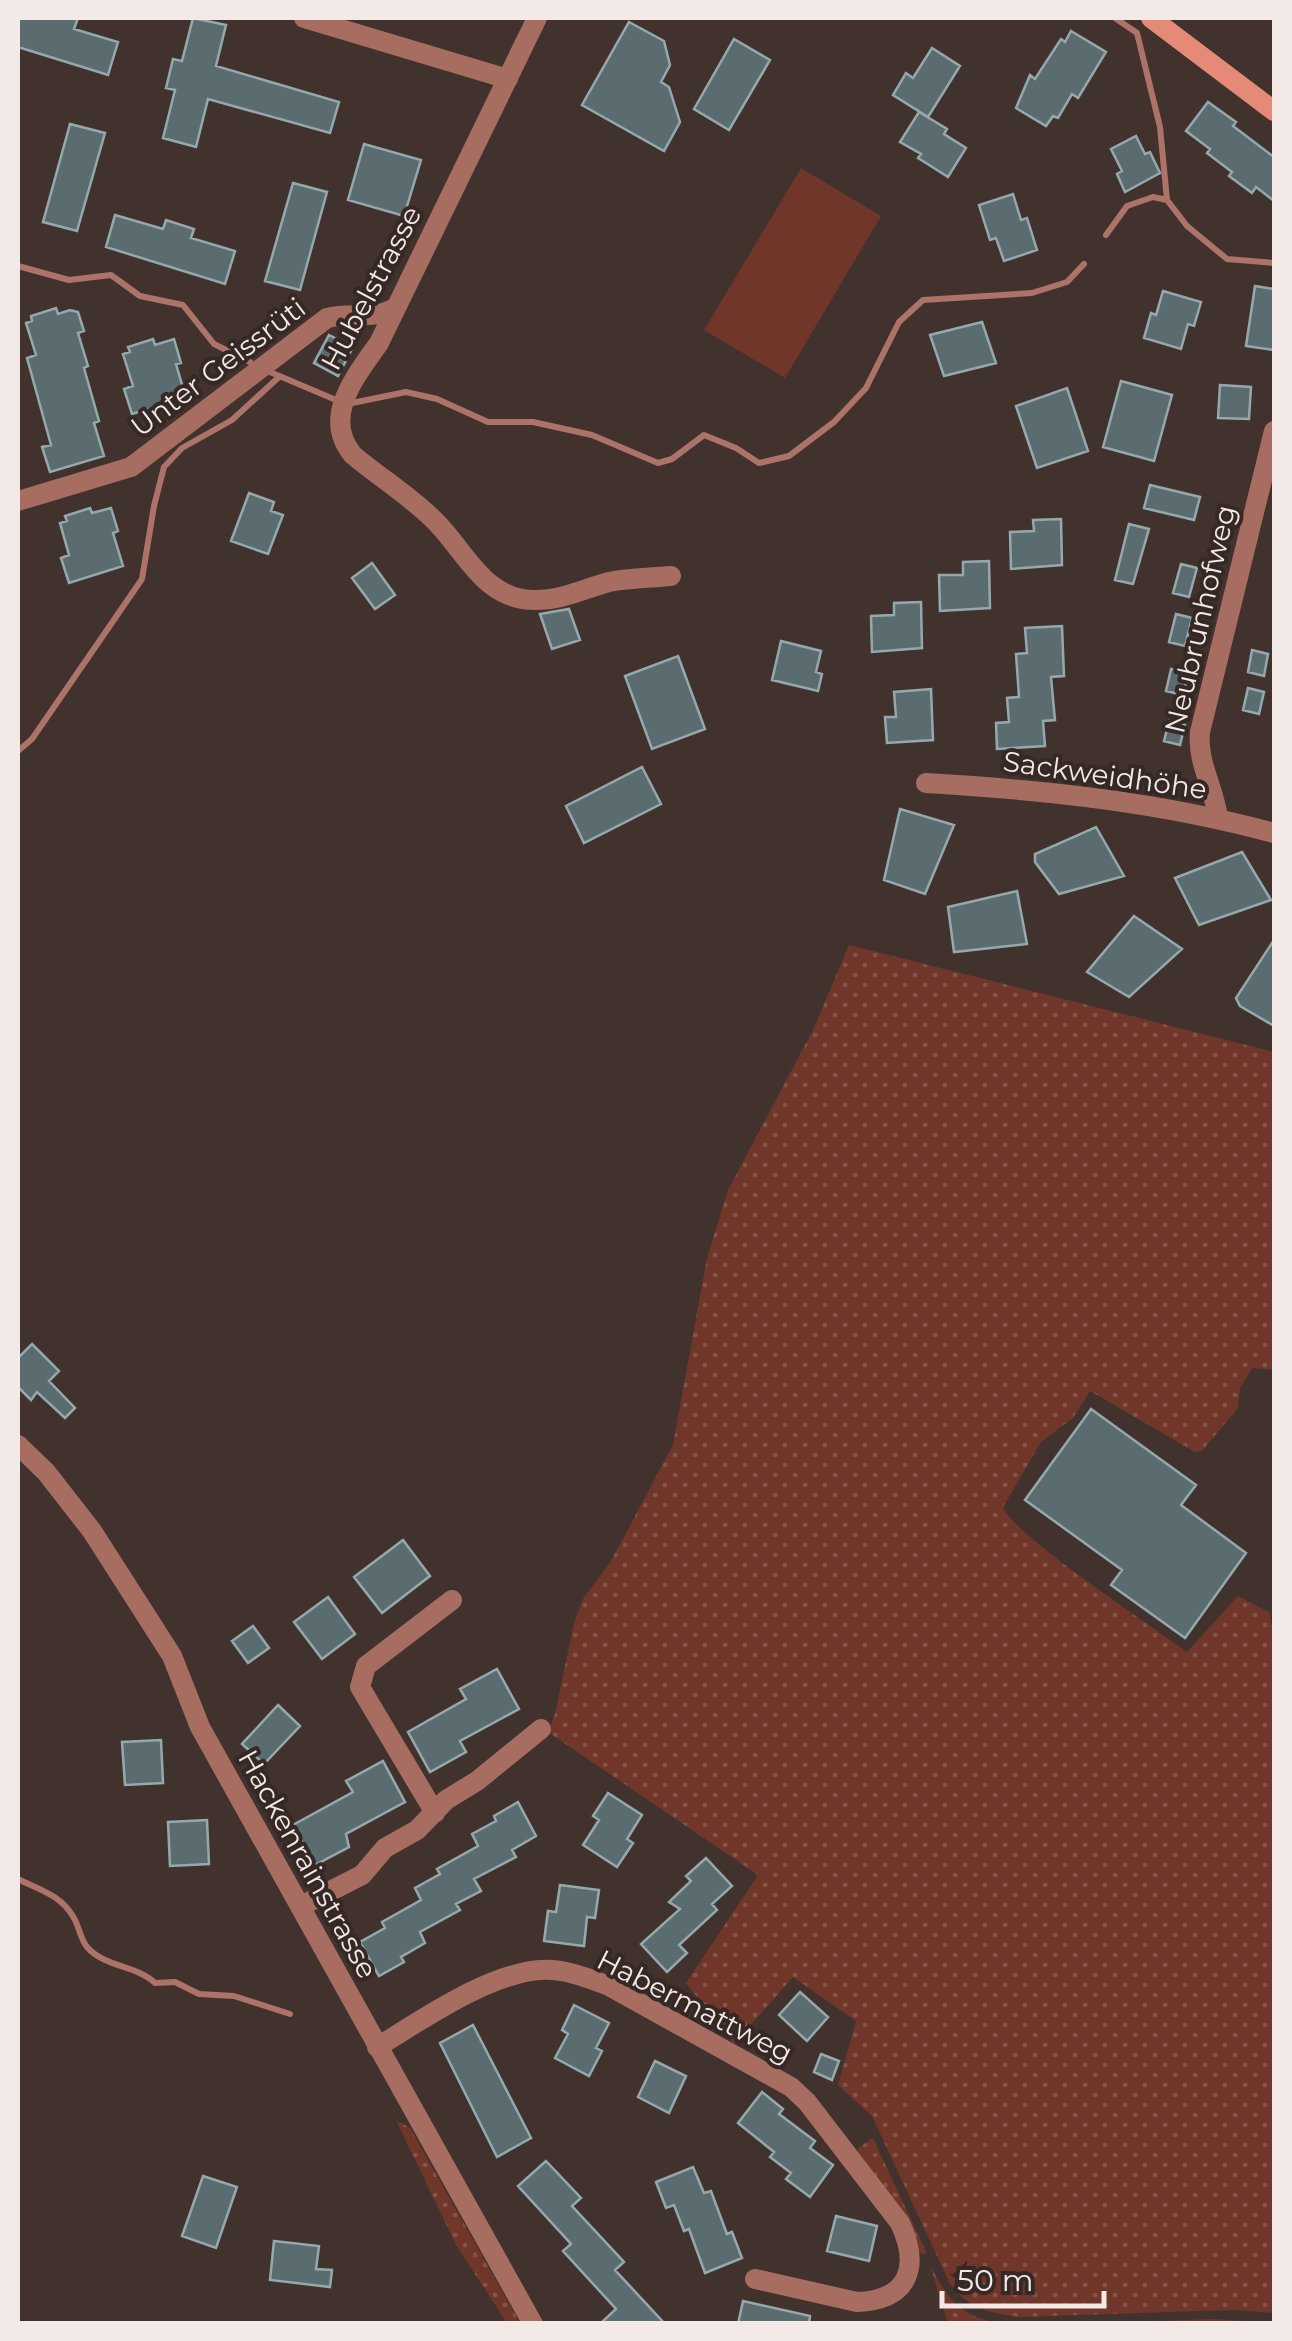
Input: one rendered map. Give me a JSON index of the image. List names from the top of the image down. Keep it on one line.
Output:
{"streets":{"street":["Hubelstrasse","Unter Geissrüti","Neubrunhofweg","Sackweidhöhe","Hackenrainstrasse","Habermattweg"]},"crossings":[["Hubelstrasse","Unter Geissrüti"],["Neubrunhofweg","Sackweidhöhe"],["Hackenrainstrasse","Habermattweg"]],"scale_bar":"50 m"}
